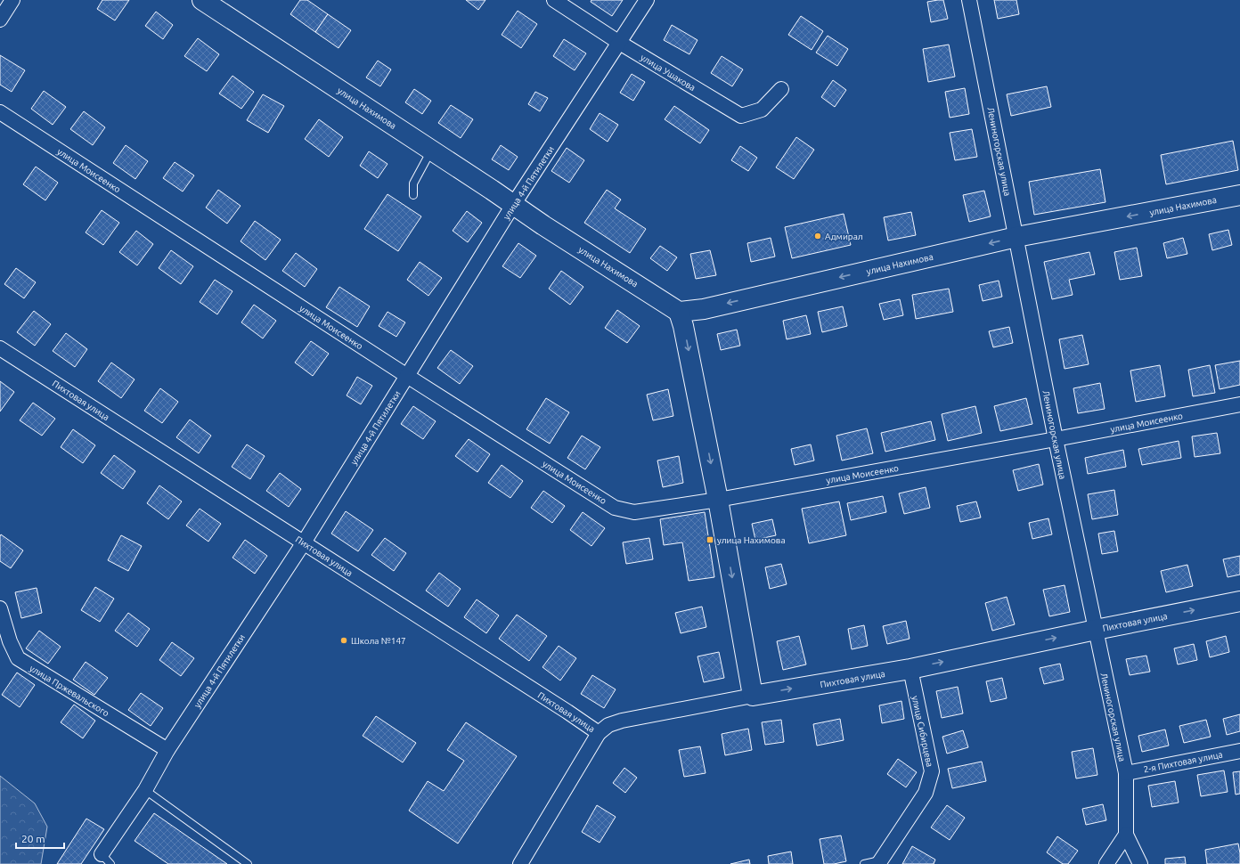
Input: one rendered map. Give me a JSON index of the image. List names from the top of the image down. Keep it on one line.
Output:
{"streets":{"street":["улица Ушакова","улица Нахимова","Лениногорская улица","улица Моисеенко","улица 4-й Пятилетки","Пихтовая улица","улица Пржевальского","улица Сибирцева","2-я Пихтовая улица"]},"crossings":[["улица Ушакова","улица 4-й Пятилетки"],["улица Нахимова","Лениногорская улица"],["улица Нахимова","улица 4-й Пятилетки"],["Лениногорская улица","улица Моисеенко"],["Лениногорская улица","Пихтовая улица"],["Лениногорская улица","2-я Пихтовая улица"],["улица Моисеенко","улица 4-й Пятилетки"],["улица 4-й Пятилетки","Пихтовая улица"],["улица 4-й Пятилетки","улица Пржевальского"],["Пихтовая улица","улица Сибирцева"]],"one_way":["улица Нахимова","Пихтовая улица"],"places":{"other":["Адмирал","Школа №147"],"transit":["улица Нахимова"]},"scale_bar":"20 m"}
